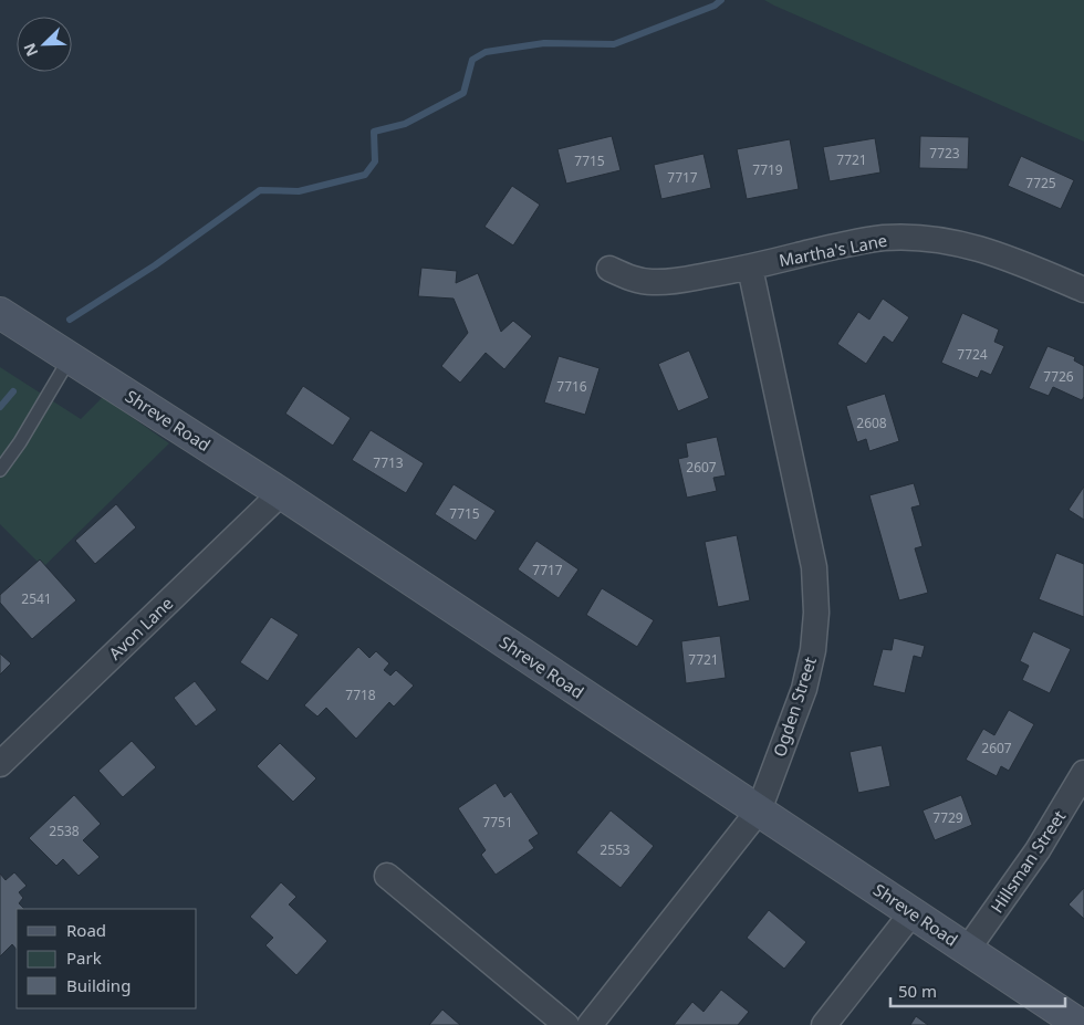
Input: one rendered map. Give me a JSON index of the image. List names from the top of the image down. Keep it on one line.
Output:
{"streets":{"main road":["Shreve Road"],"street":["Martha's Lane","Avon Lane","Ogden Street","Hillsman Street"]},"crossings":[["Martha's Lane","Ogden Street"],["Shreve Road","Avon Lane"],["Shreve Road","Ogden Street"],["Shreve Road","Hillsman Street"]],"house_numbers":["7723","7721","7715","7719","7717","7725","7724","7726","7716","2608","7713","2607","7715","7717","2541","7721","7718","2607","7729","7751","2538","2553"],"legend":["Road","Park","Building"],"scale_bar":"50 m","north":"bottom left"}
